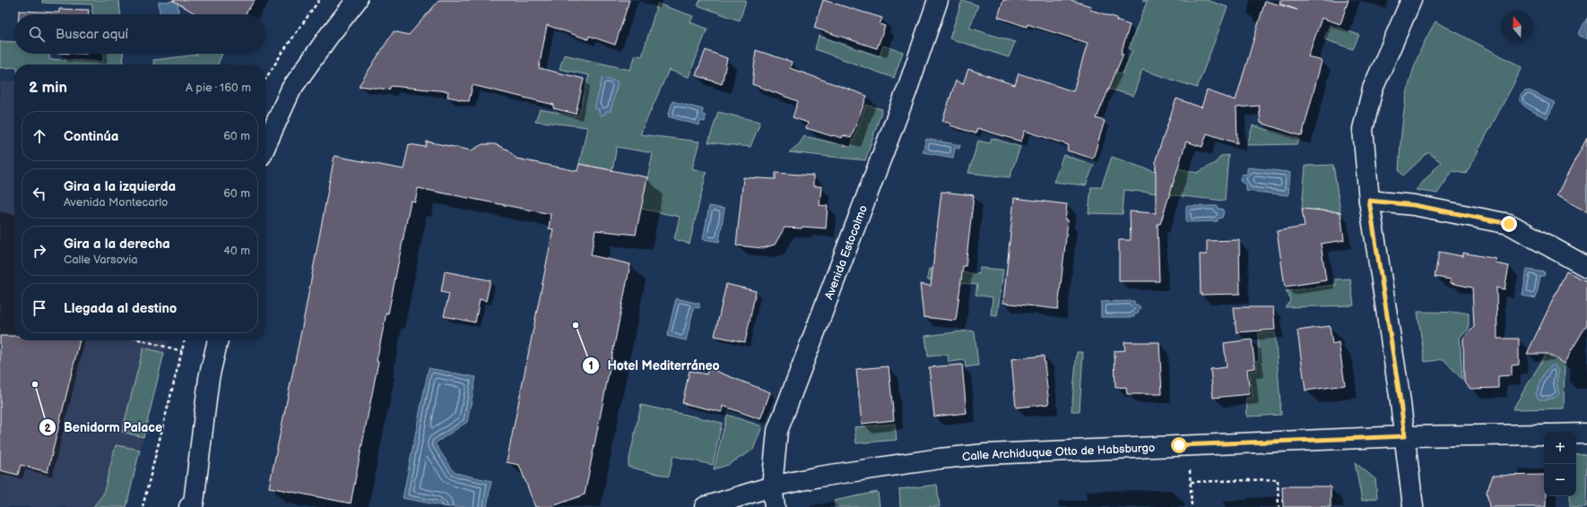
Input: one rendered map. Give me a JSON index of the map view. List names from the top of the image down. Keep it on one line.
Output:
{"streets":{"street":["Avenida Estocolmo","Calle Archiduque Otto de Habsburgo"]},"crossings":[["Avenida Estocolmo","Calle Archiduque Otto de Habsburgo"]],"places":["Hotel Mediterráneo","Benidorm Palace"],"north":"top","page":{"search":"Buscar aquí","heading":["2 min","A pie · 160 m"],"list":[["Continúa","60 m"],["Gira a la izquierda","Avenida Montecarlo","60 m"],["Gira a la derecha","Calle Varsovia","40 m"],"Llegada al destino"],"map_buttons":["+","−"]}}
